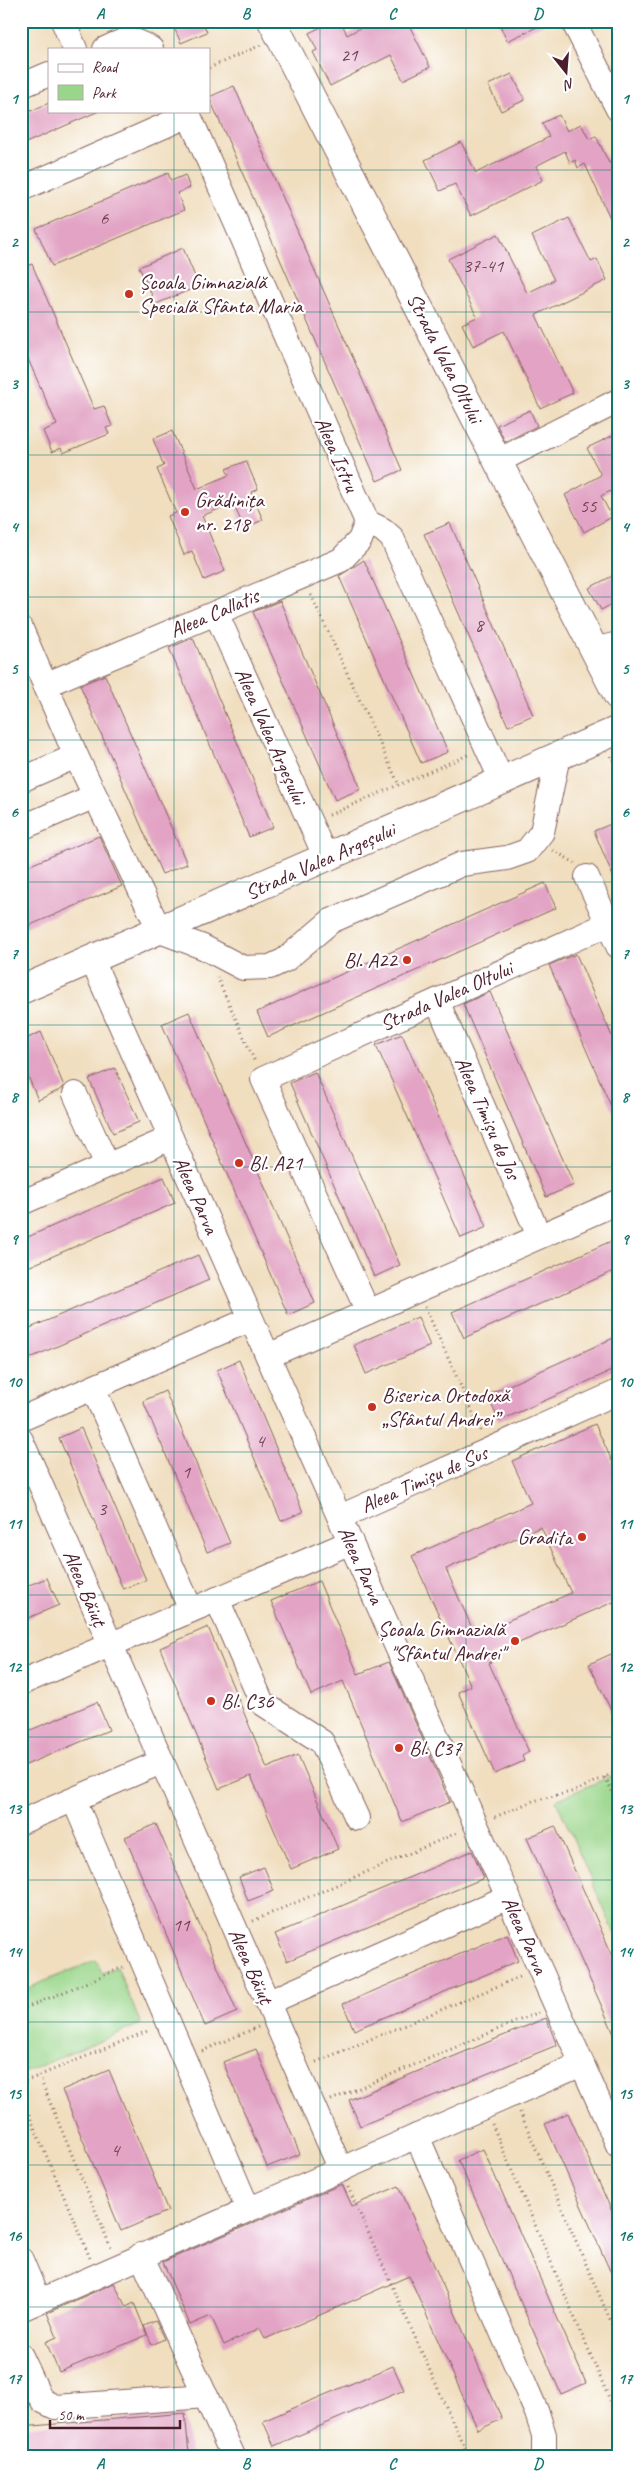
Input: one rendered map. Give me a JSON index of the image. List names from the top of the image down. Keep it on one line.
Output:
{"streets":{"main road":["Strada Valea Oltului","Strada Valea Argeșului"],"street":["Aleea Istru","Aleea Callatis","Aleea Valea Argeșului","Aleea Timișu de Jos","Aleea Parva","Aleea Timișu de Sus","Aleea Băiuț"]},"crossings":[["Strada Valea Oltului","Aleea Timișu de Jos"],["Aleea Istru","Aleea Callatis"],["Aleea Callatis","Aleea Valea Argeșului"],["Aleea Valea Argeșului","Strada Valea Argeșului"],["Strada Valea Argeșului","Aleea Parva"],["Aleea Parva","Aleea Timișu de Sus"]],"places":["Școala Gimnazială Specială Sfânta Maria","Grădinița nr. 218","Bl. A22","Bl. A21","Biserica Ortodoxă „Sfântul Andrei”","Gradita","Școala Gimnazială \"Sfântul Andrei\"","Bl. C36","Bl. C37"],"house_numbers":["21","6","37-41","55","8","4","1","3","11","4"],"legend":["Road","Park"],"scale_bar":"50 m","north":"bottom","grid":{"columns":["A","B","C","D"],"rows":["1","2","3","4","5","6","7","8","9","10","11","12","13","14","15","16","17"]}}
